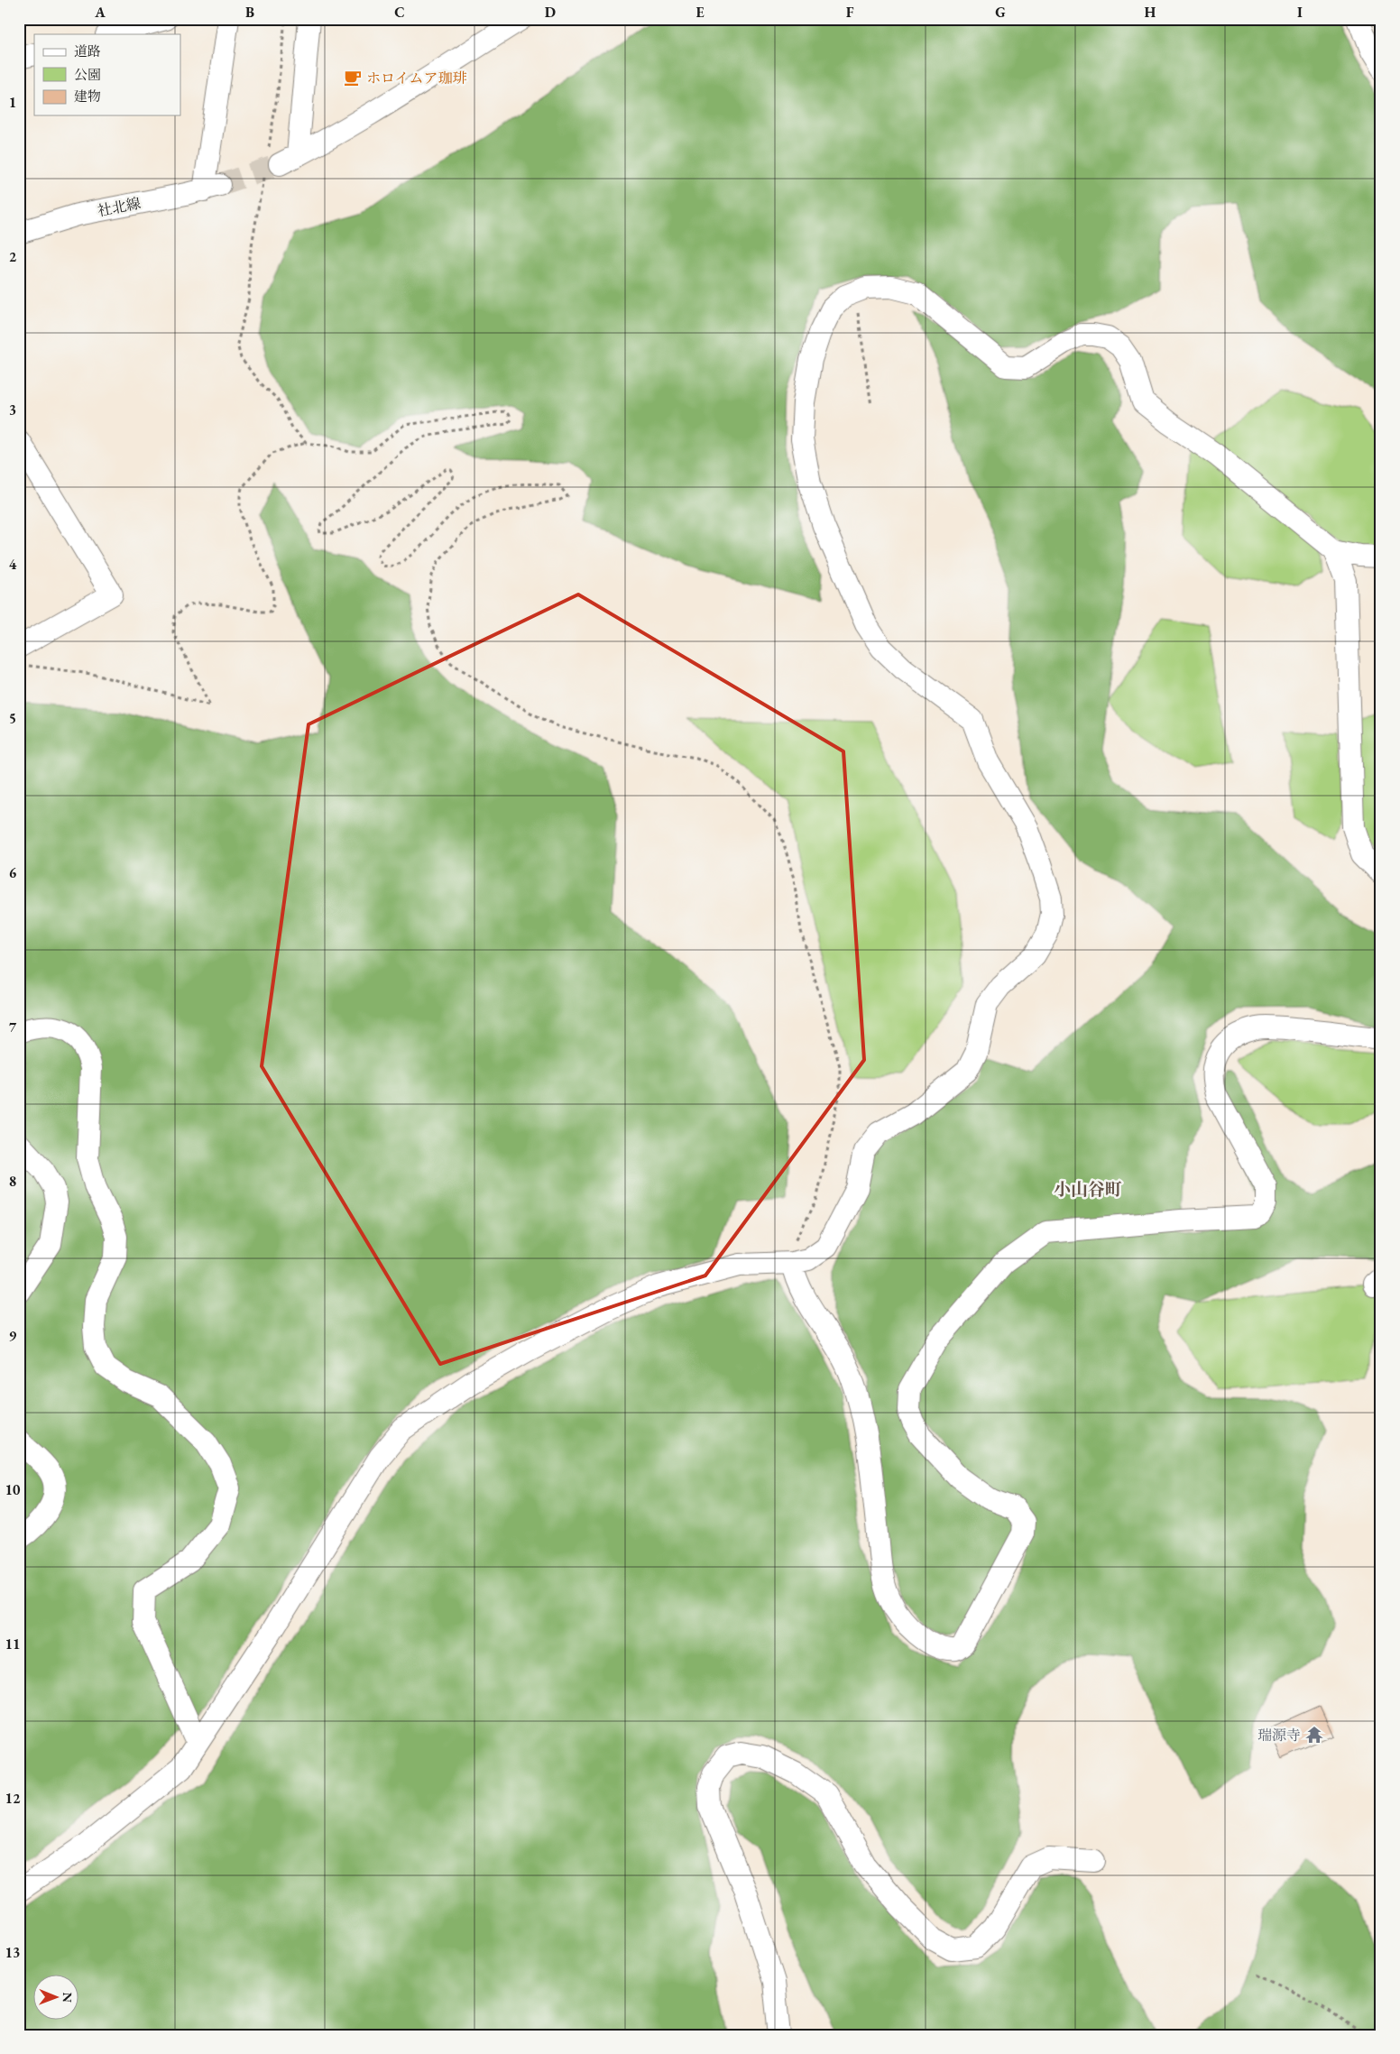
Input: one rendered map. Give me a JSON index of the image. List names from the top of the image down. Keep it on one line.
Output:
{"streets":{"street":["社北線"]},"districts":["小山谷町"],"places":{"cafe":["ホロイムア珈琲"],"temple":["瑞源寺"]},"legend":["道路","公園","建物"],"north":"right","grid":{"columns":["A","B","C","D","E","F","G","H","I"],"rows":["1","2","3","4","5","6","7","8","9","10","11","12","13"]}}
